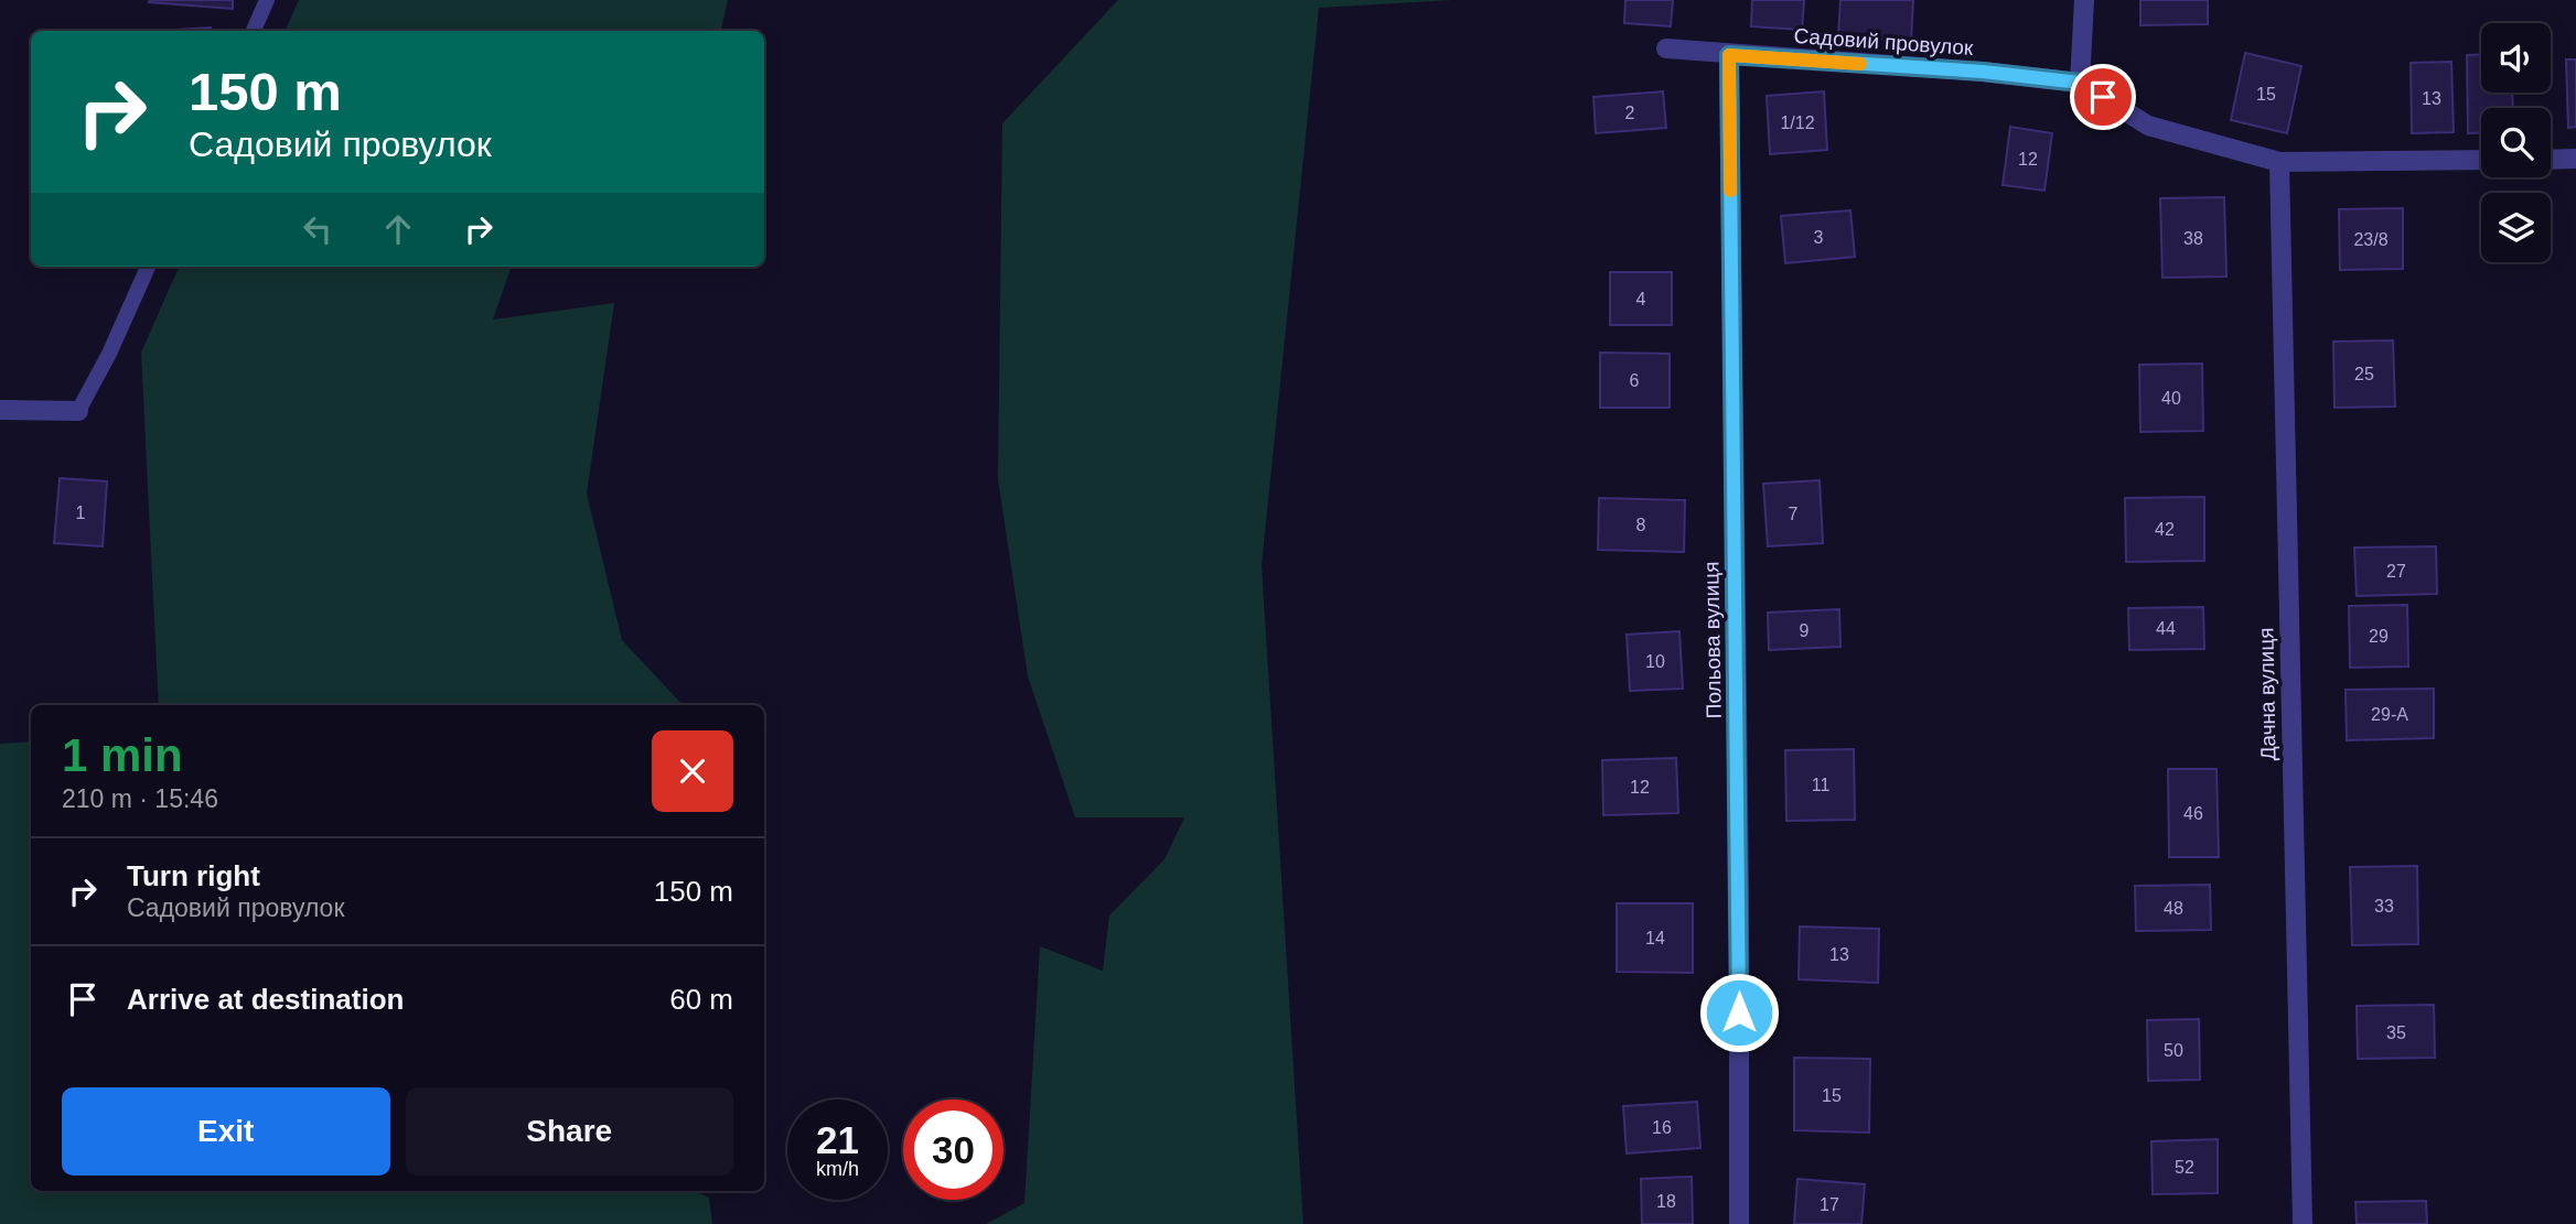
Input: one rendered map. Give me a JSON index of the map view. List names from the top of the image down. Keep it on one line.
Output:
{"streets":{"street":["Садовий провулок","Польова вулиця","Дачна вулиця"]},"crossings":[["Садовий провулок","Польова вулиця"],["Садовий провулок","Дачна вулиця"]],"house_numbers":["15","13","2","1/12","12","3","38","23/8","4","25","6","40","1","7","8","42","27","44","9","29","10","29-А","11","12","46","33","48","14","13","35","50","15","16","52","18","17"],"page":{"turn":["150 m","Садовий провулок"],"heading":["1 min","210 m · 15:46"],"list":[{"name":"Turn right","note":"Садовий провулок","value":"150 m"},{"name":"Arrive at destination","value":"60 m"}],"buttons":["Exit","Share"],"speed":"21 km/h","limit":"30"}}
